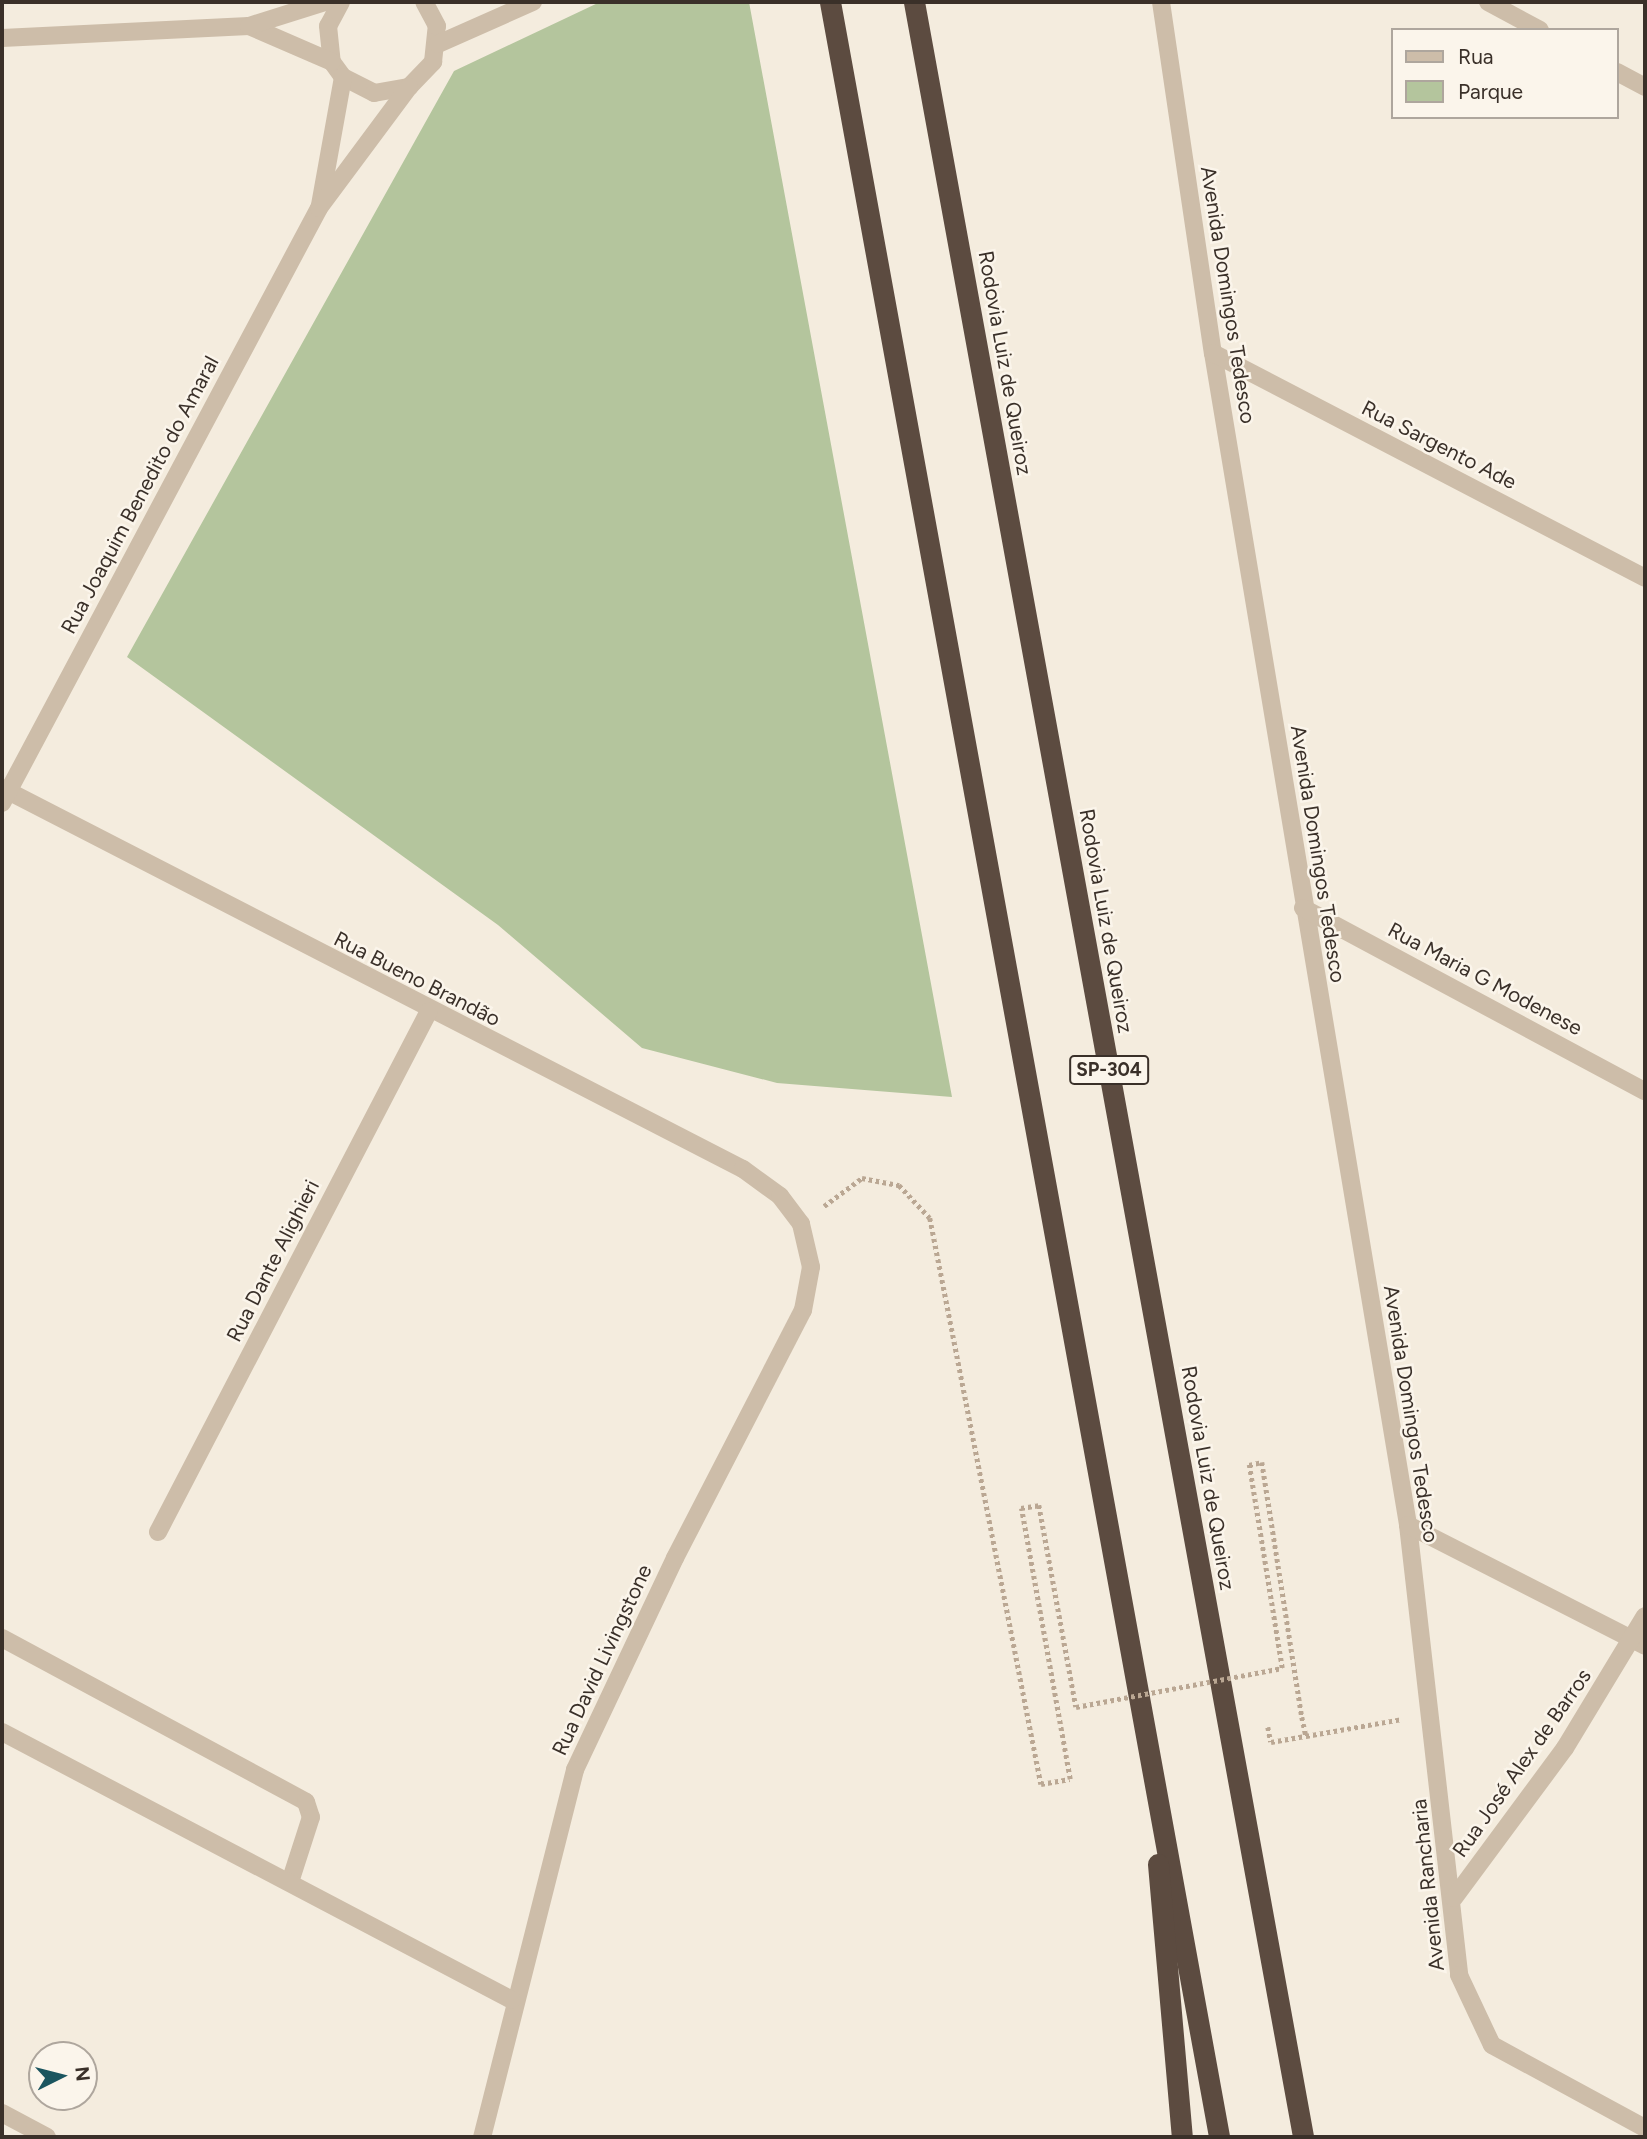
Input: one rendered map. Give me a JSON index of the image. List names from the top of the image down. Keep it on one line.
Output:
{"streets":{"highway":["Rodovia Luiz de Queiroz","SP-304"],"street":["Avenida Domingos Tedesco","Rua Sargento Ade","Rua Joaquim Benedito do Amaral","Rua Bueno Brandão","Rua Maria G Modenese","Rua Dante Alighieri","Rua David Livingstone","Rua José Alex de Barros","Avenida Rancharia"]},"crossings":[["Avenida Domingos Tedesco","Rua Sargento Ade"],["Avenida Domingos Tedesco","Rua Maria G Modenese"],["Avenida Domingos Tedesco","Avenida Rancharia"],["Rua Joaquim Benedito do Amaral","Rua Bueno Brandão"],["Rua Bueno Brandão","Rua Dante Alighieri"],["Rua Bueno Brandão","Rua David Livingstone"],["Rua José Alex de Barros","Avenida Rancharia"]],"legend":["Rua","Parque"],"north":"right"}
